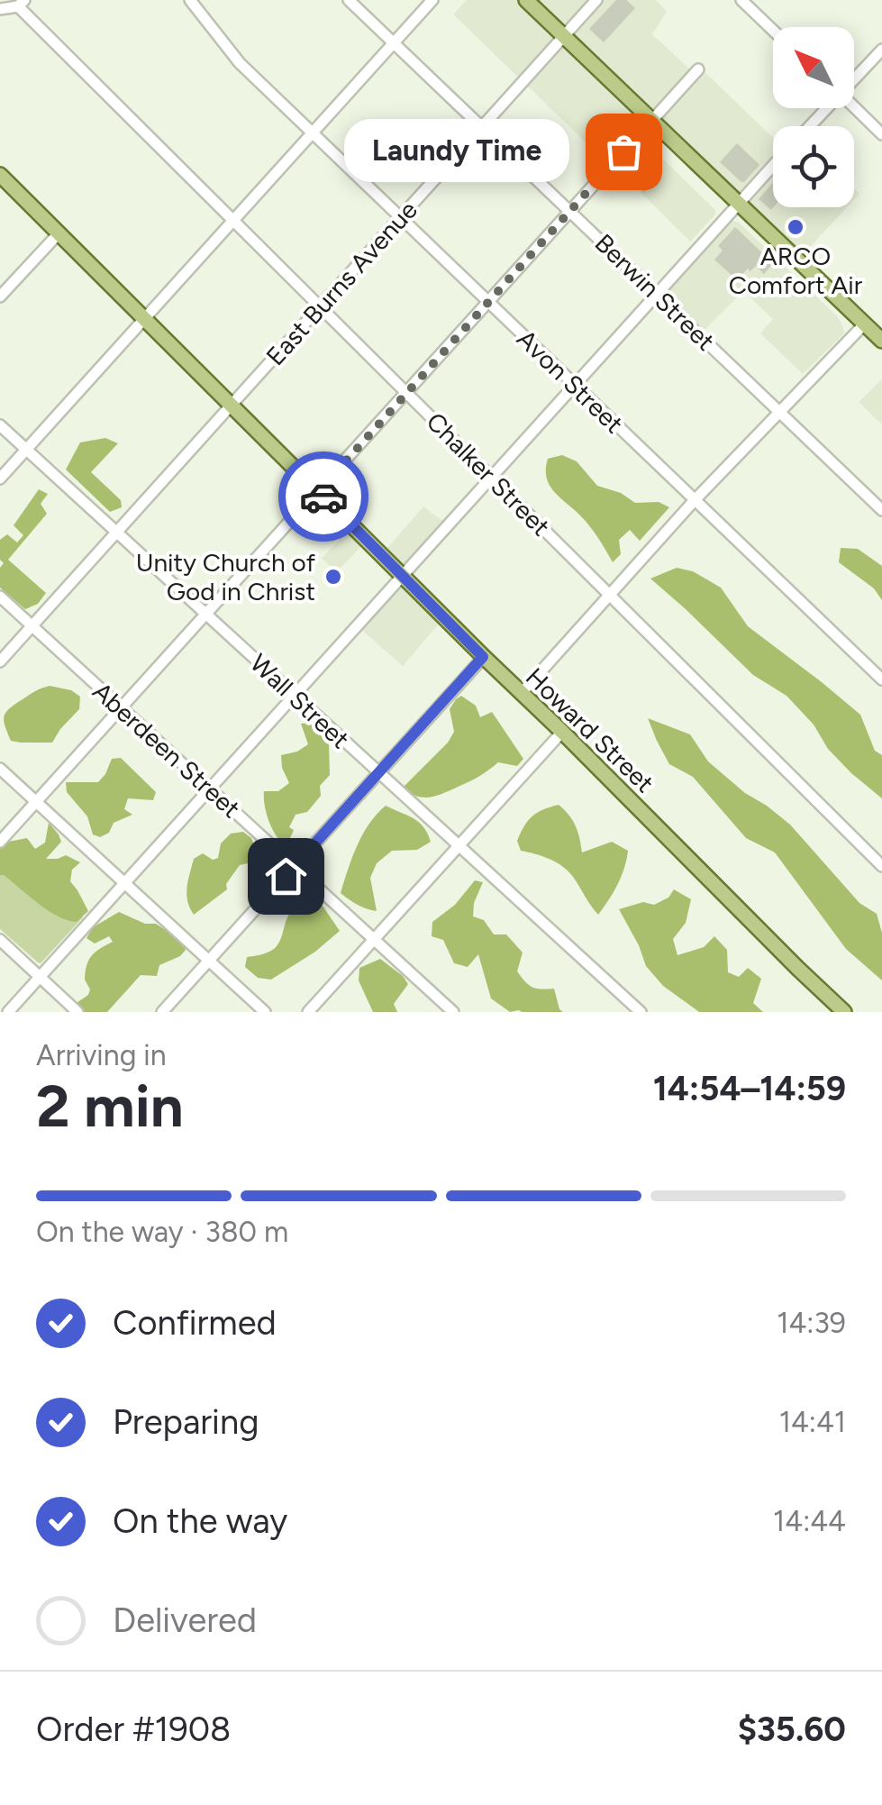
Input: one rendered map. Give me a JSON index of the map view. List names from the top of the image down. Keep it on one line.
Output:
{"streets":{"main road":["Howard Street"],"street":["East Burns Avenue","Berwin Street","Avon Street","Chalker Street","Wall Street","Aberdeen Street"]},"crossings":[["East Burns Avenue","Berwin Street"],["East Burns Avenue","Avon Street"],["East Burns Avenue","Chalker Street"],["East Burns Avenue","Wall Street"],["East Burns Avenue","Howard Street"],["East Burns Avenue","Aberdeen Street"]],"places":["Laundy Time","ARCO Comfort Air","Unity Church of God in Christ"],"north":"top left","page":{"bubble":"Laundy Time","heading":["2 min","Arriving in","14:54–14:59"],"panel":["Order #1908","$35.60"],"bar":"On the way · 380 m","list":[["Confirmed","14:39"],["Preparing","14:41"],["On the way","14:44"],"Delivered"]}}
